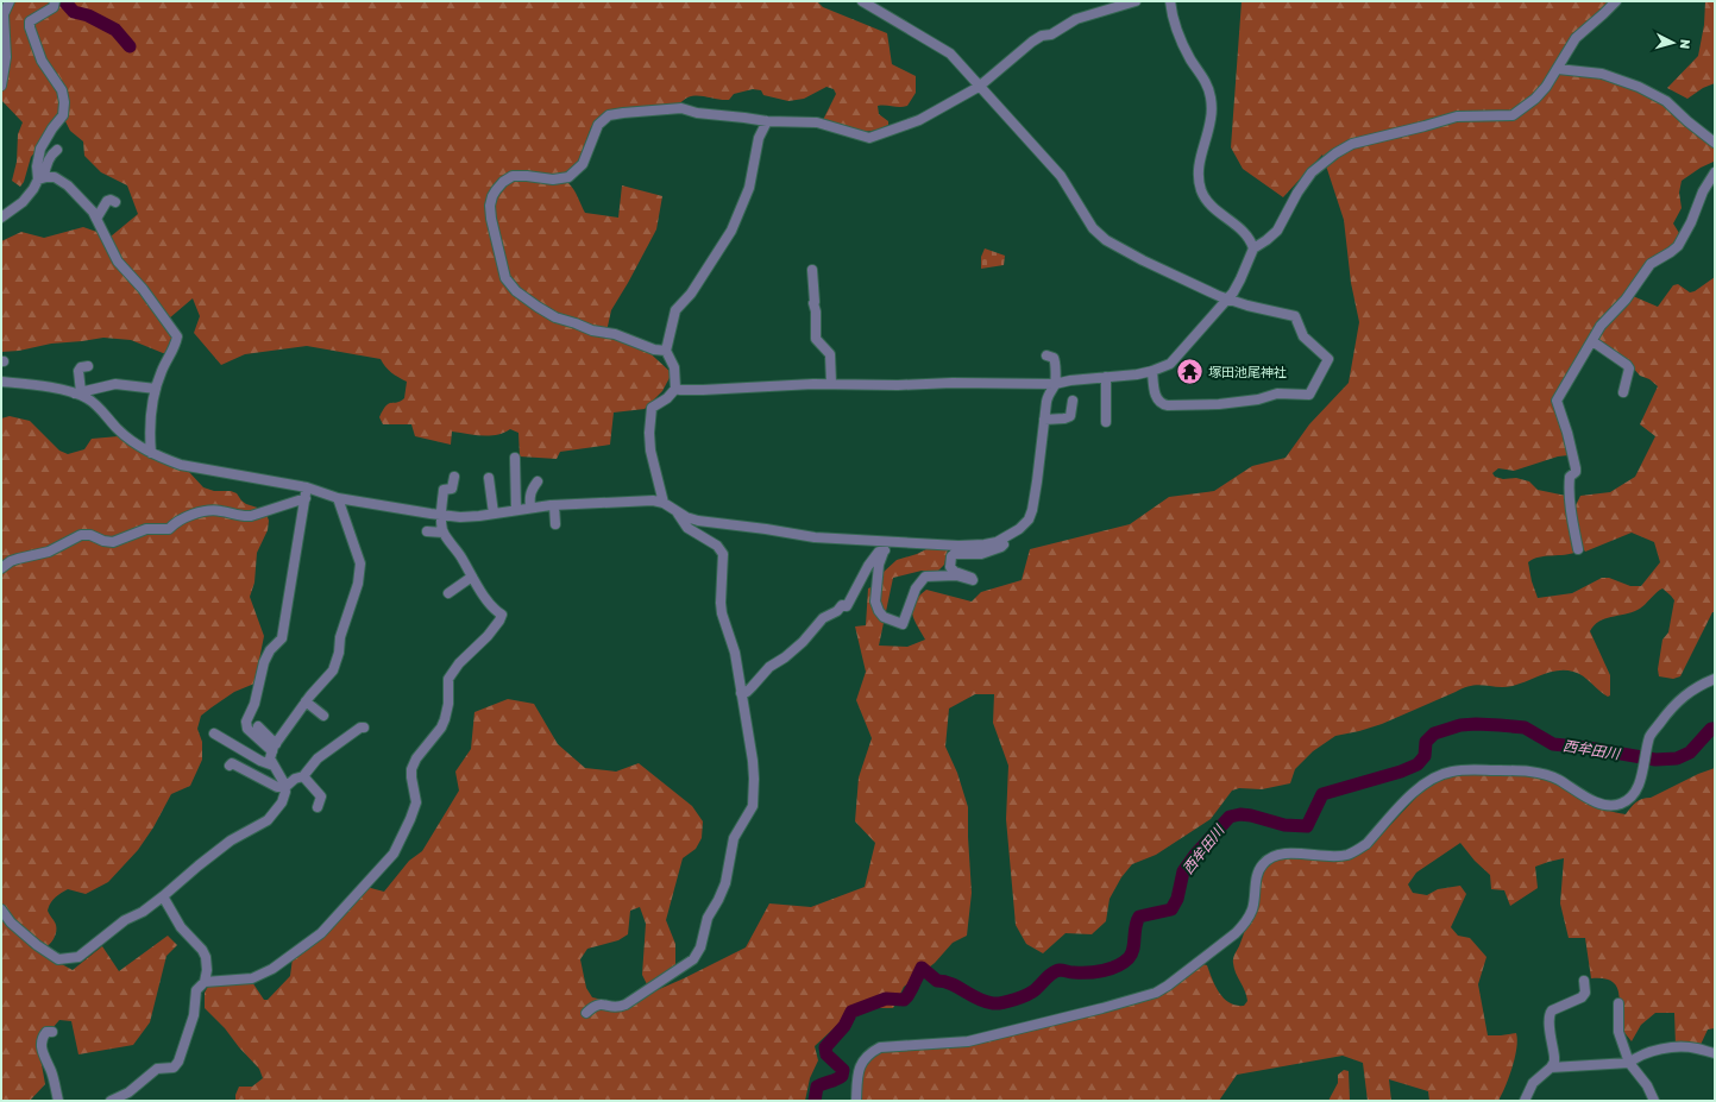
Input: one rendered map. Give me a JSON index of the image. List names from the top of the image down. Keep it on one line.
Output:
{"water":["西牟田川"],"places":{"temple":["塚田池尾神社"]},"north":"right"}
